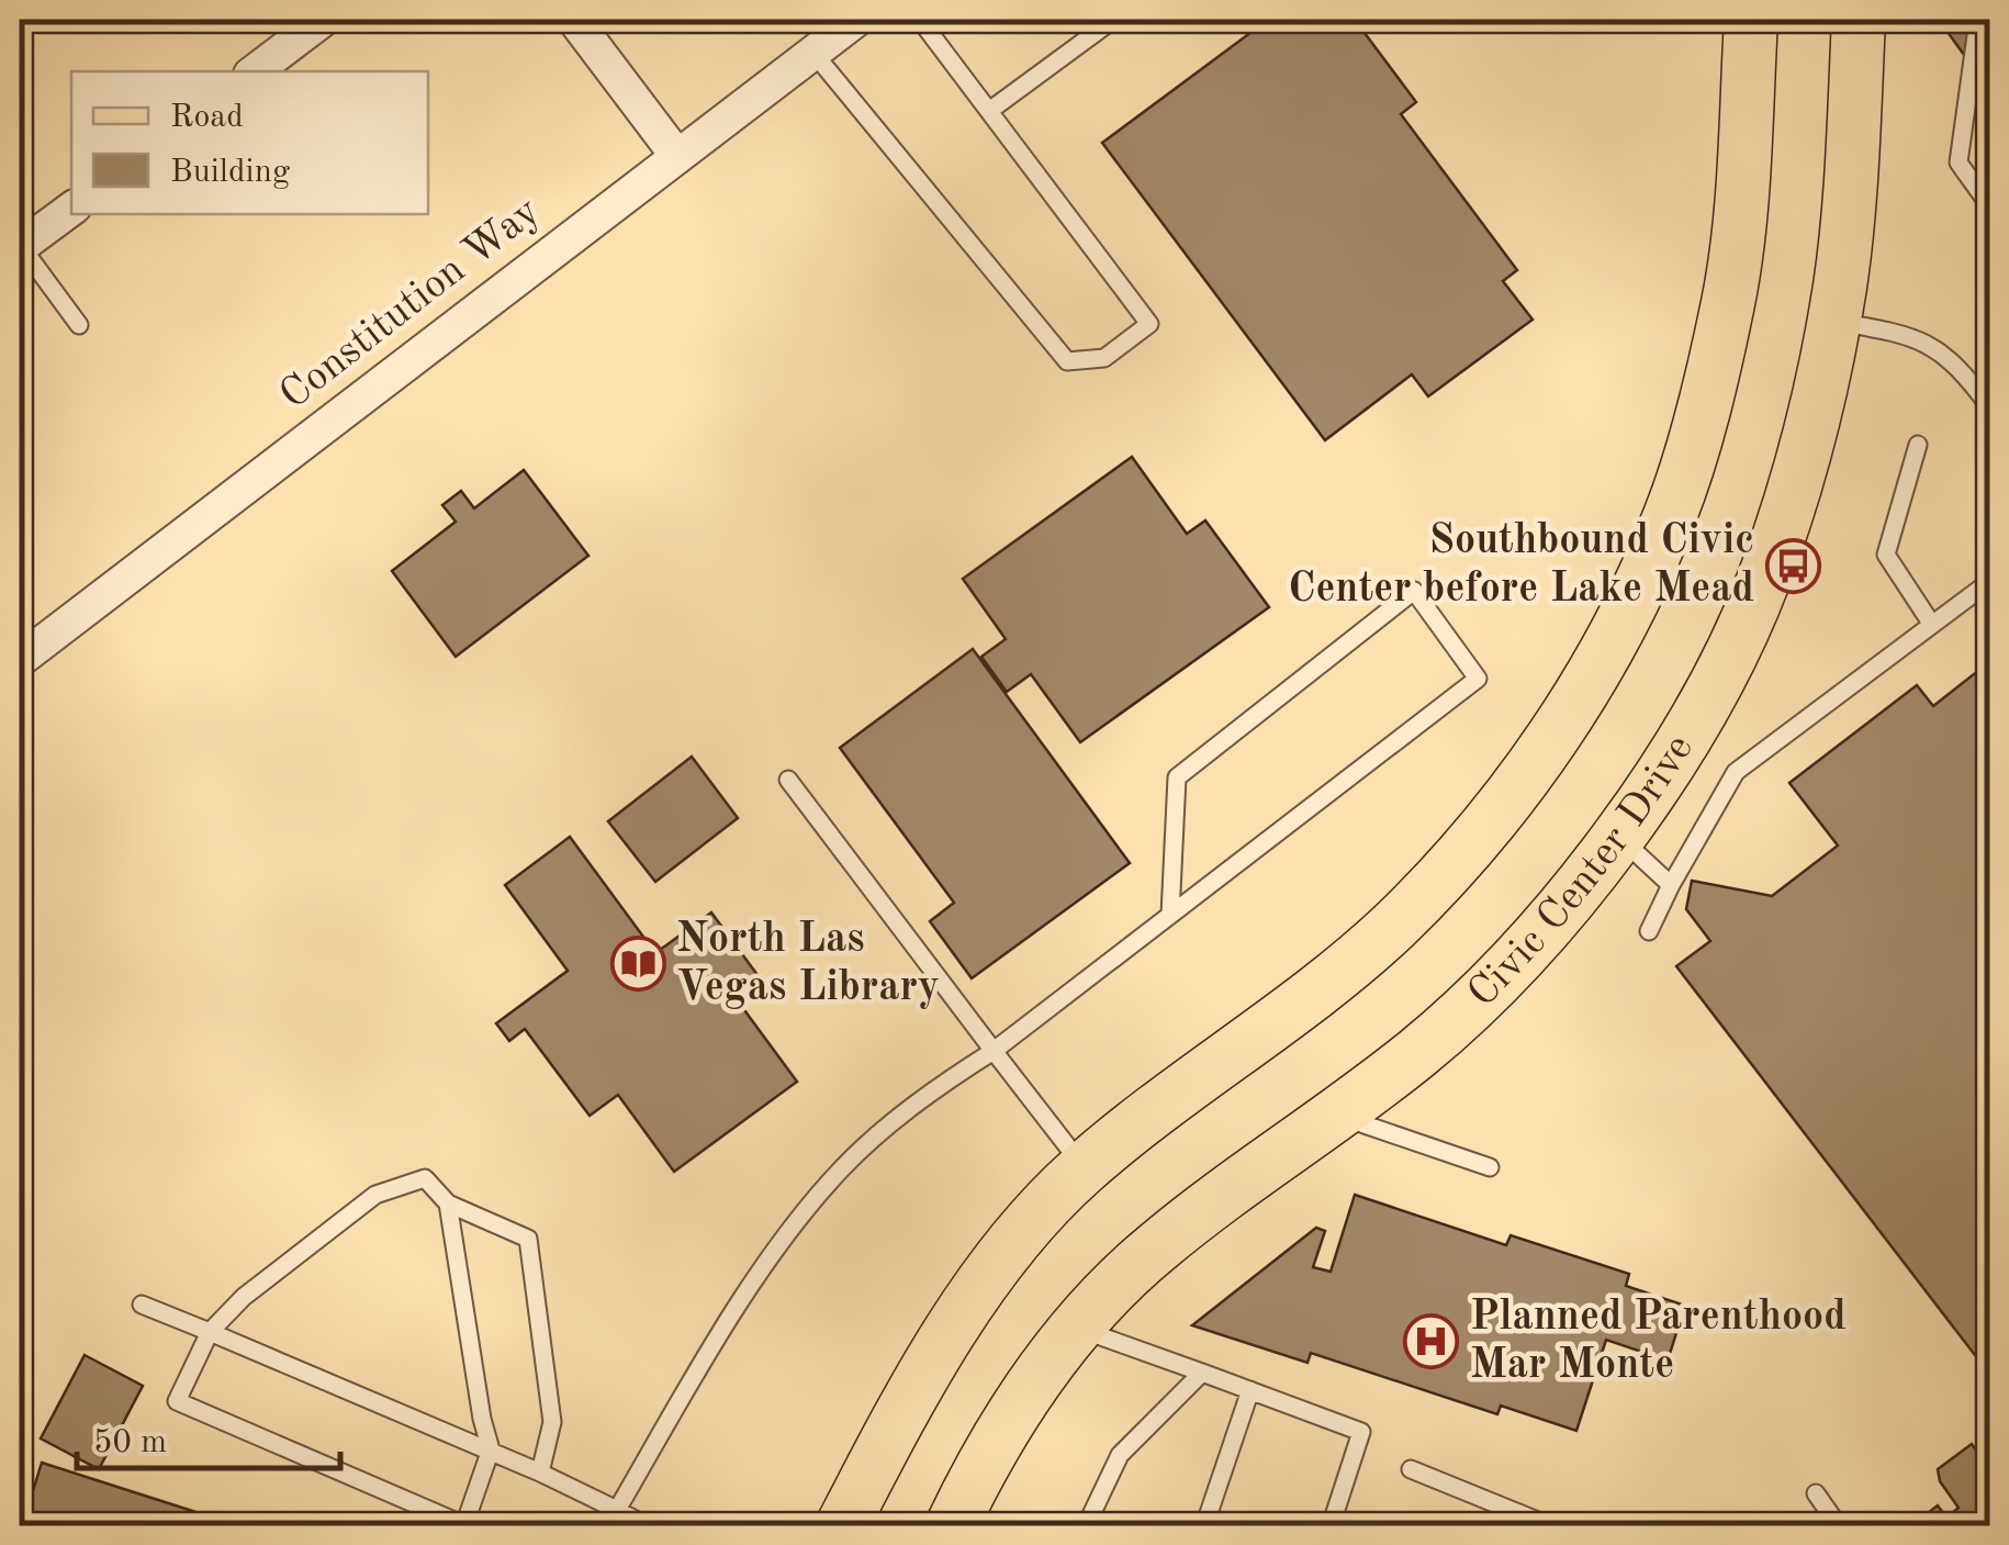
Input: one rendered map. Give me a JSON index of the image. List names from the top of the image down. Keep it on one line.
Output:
{"streets":{"main road":["Civic Center Drive"],"street":["Constitution Way"]},"places":{"bus stop":["Southbound Civic Center before Lake Mead"],"library":["North Las Vegas Library"],"hospital":["Planned Parenthood Mar Monte"]},"legend":["Road","Building"],"scale_bar":"50 m"}
